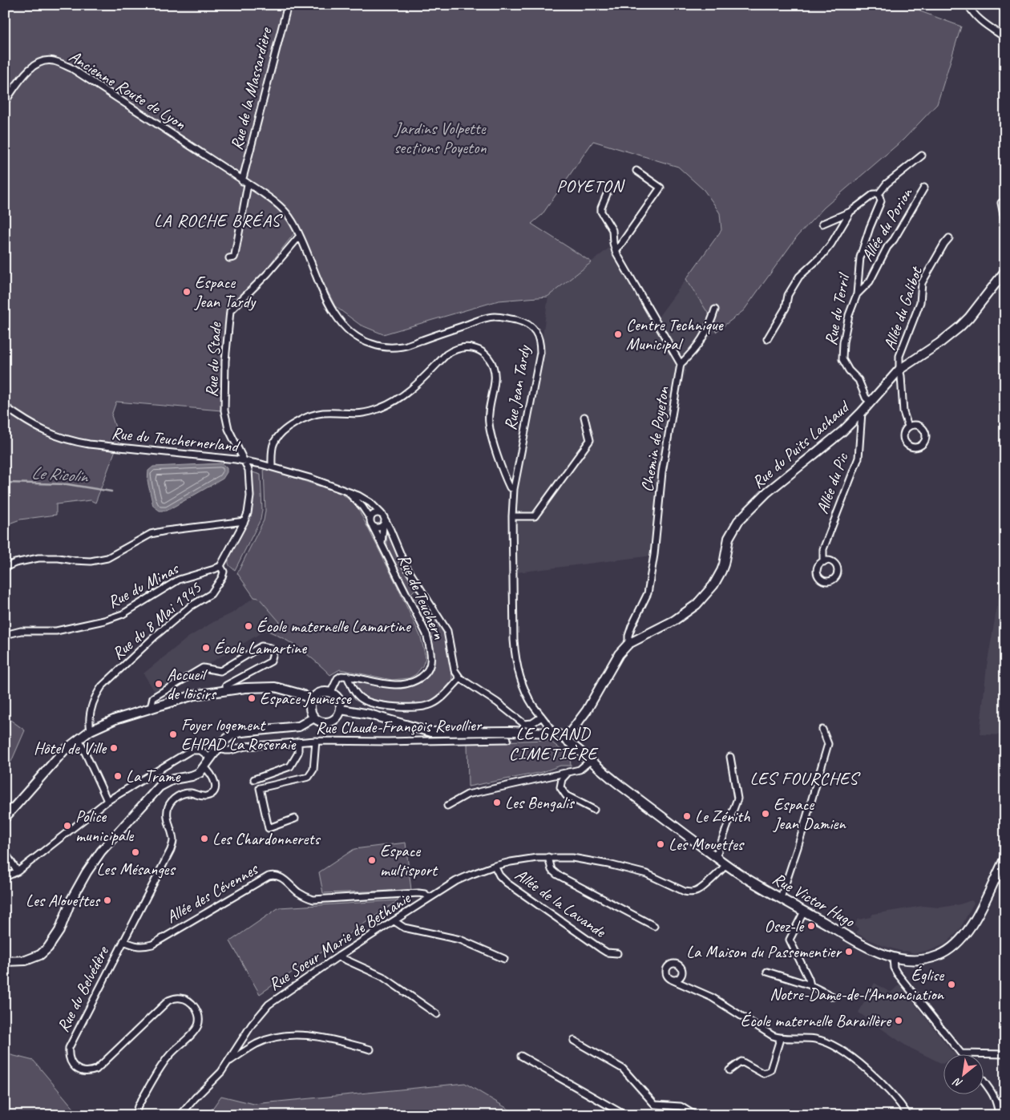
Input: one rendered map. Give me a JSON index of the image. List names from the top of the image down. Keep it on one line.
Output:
{"streets":{"main road":["Rue du Puits Lachaud","Rue Victor Hugo"],"street":["Rue de la Massardière","Ancienne Route de Lyon","Allée du Porion","Allée du Galibot","Rue du Terril","Rue du Stade","Rue Jean Tardy","Rue du Teuchernerland","Chemin de Poyeton","Allée du Pic","Rue du Minas","Rue de Teuchern","Rue du 8 Mai 1945","Rue Claude-François Revollier","Allée des Cévennes","Allée de la Lavande","Rue Soeur Marie de Bethanie","Rue du Belvédère"]},"crossings":[["Rue de la Massardière","Ancienne Route de Lyon"],["Rue de la Massardière","Rue Jean Tardy"],["Ancienne Route de Lyon","Rue Jean Tardy"],["Allée du Porion","Rue du Terril"],["Allée du Galibot","Rue du Puits Lachaud"],["Rue du Terril","Rue du Puits Lachaud"],["Rue du Stade","Rue Jean Tardy"],["Rue du Stade","Rue du Teuchernerland"],["Rue du Stade","Rue du 8 Mai 1945"],["Rue Jean Tardy","Rue Victor Hugo"],["Rue du Teuchernerland","Rue du 8 Mai 1945"],["Chemin de Poyeton","Rue du Puits Lachaud"],["Rue du Puits Lachaud","Allée du Pic"],["Rue du Minas","Rue du 8 Mai 1945"],["Allée des Cévennes","Rue Soeur Marie de Bethanie"],["Allée des Cévennes","Rue du Belvédère"],["Rue Victor Hugo","Rue Soeur Marie de Bethanie"],["Allée de la Lavande","Rue Soeur Marie de Bethanie"]],"districts":["POYETON","LA ROCHE BRÉAS","LE GRAND CIMETIÈRE","LES FOURCHES"],"water":["Le Ricolin"],"parks":["Jardins Volpette sections Poyeton"],"places":["Espace Jean Tardy","Centre Technique Municipal","École maternelle Lamartine","École Lamartine","Accueil de loisirs","Espace Jeunesse","Foyer logement EHPAD La Roseraie","Hôtel de Ville","La Trame","Les Bengalis","Espace Jean Damien","Le Zénith","Police municipale","Les Chardonnerets","Les Mouettes","Les Mésanges","Espace multisport","Les Alouettes","Osez-le","La Maison du Passementier","Église Notre-Dame-de-l'Annonciation","École maternelle Baraillère"],"north":"bottom left"}
